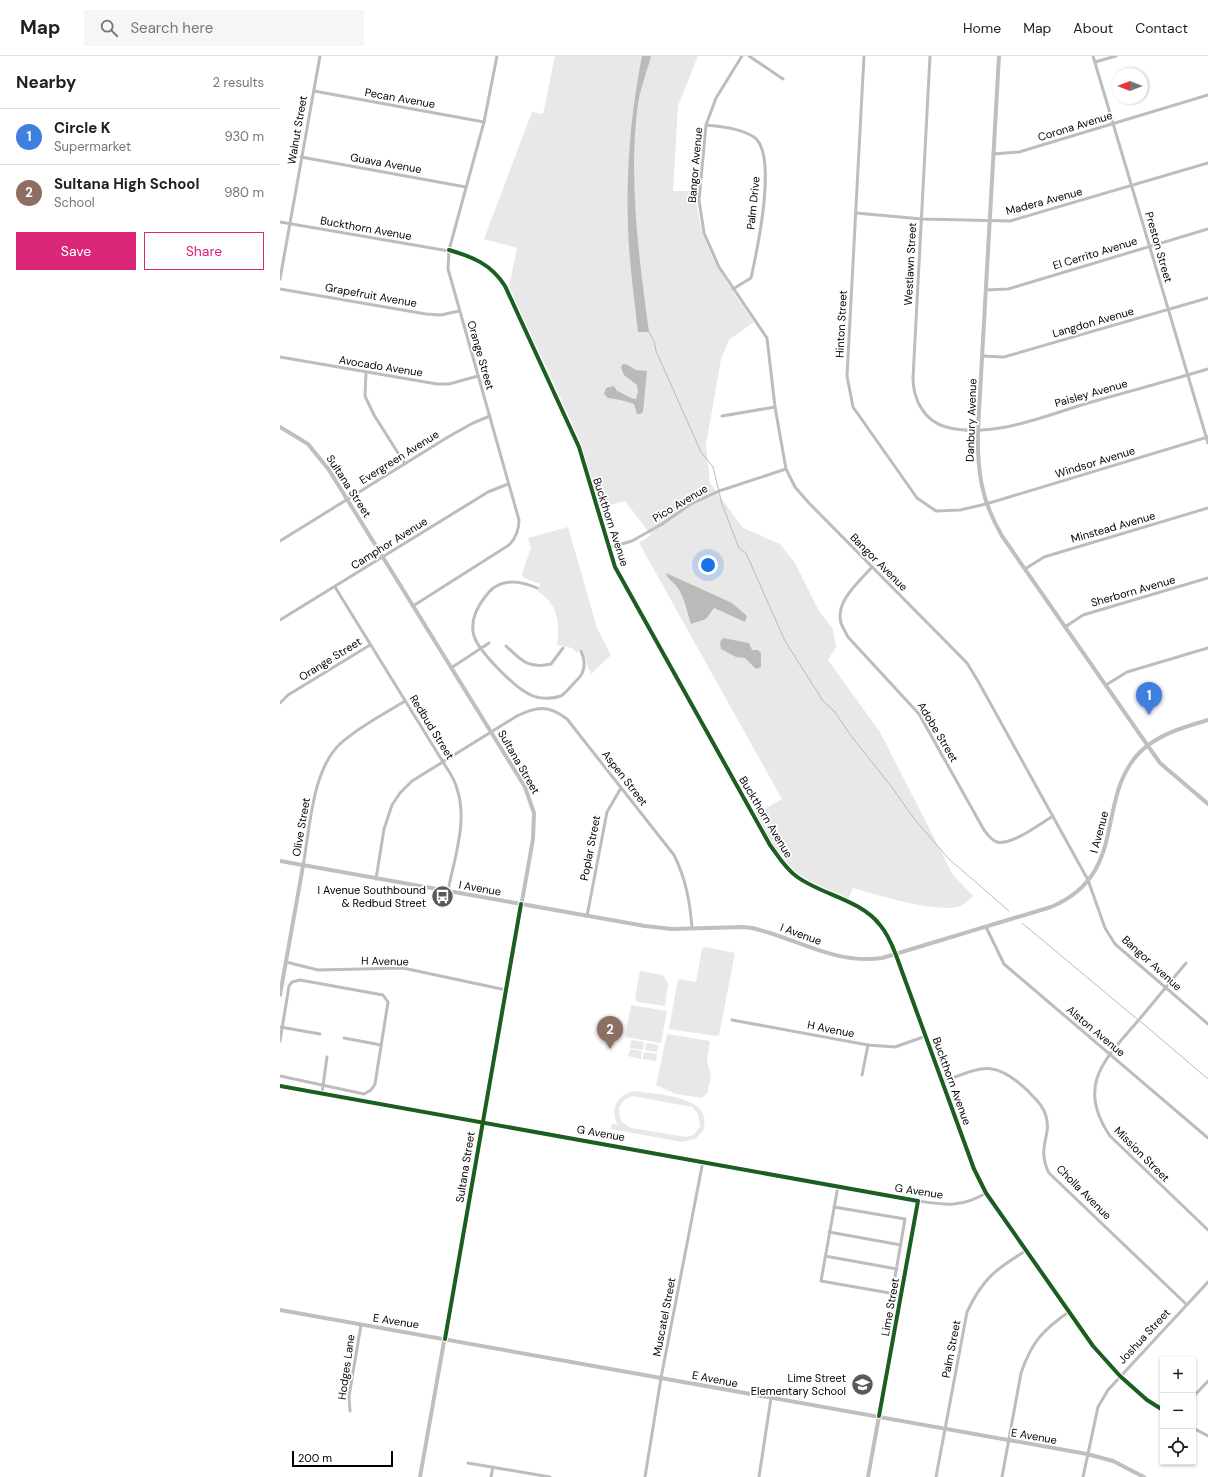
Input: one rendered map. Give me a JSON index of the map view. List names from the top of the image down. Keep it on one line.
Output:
{"streets":{"street":["Pecan Avenue","Corona Avenue","Walnut Street","Guava Avenue","Bangor Avenue","Madera Avenue","Palm Drive","Buckthorn Avenue","Preston Street","El Cerrito Avenue","Westlawn Street","Grapefruit Avenue","Langdon Avenue","Hinton Street","Orange Street","Avocado Avenue","Paisley Avenue","Danbury Avenue","Evergreen Avenue","Windsor Avenue","Sultana Street","Pico Avenue","Minstead Avenue","Camphor Avenue","Sherborn Avenue","Redbud Street","Adobe Street","Aspen Street","Olive Street","I Avenue","Poplar Street","H Avenue","Alston Avenue","G Avenue","Mission Street","Cholla Avenue","Lime Street","Muscatel Street","E Avenue","Joshua Street","Palm Street","Hodges Lane"]},"crossings":[["Pecan Avenue","Walnut Street"],["Pecan Avenue","Orange Street"],["Corona Avenue","Preston Street"],["Corona Avenue","Danbury Avenue"],["Walnut Street","Guava Avenue"],["Walnut Street","Buckthorn Avenue"],["Guava Avenue","Orange Street"],["Bangor Avenue","Palm Drive"],["Bangor Avenue","Pico Avenue"],["Bangor Avenue","Adobe Street"],["Bangor Avenue","I Avenue"],["Bangor Avenue","Mission Street"],["Madera Avenue","Preston Street"],["Madera Avenue","Westlawn Street"],["Madera Avenue","Hinton Street"],["Madera Avenue","Danbury Avenue"],["Buckthorn Avenue","Orange Street"],["Buckthorn Avenue","Pico Avenue"],["Buckthorn Avenue","I Avenue"],["Buckthorn Avenue","H Avenue"],["Buckthorn Avenue","G Avenue"],["Buckthorn Avenue","Cholla Avenue"],["Buckthorn Avenue","Joshua Street"],["Buckthorn Avenue","Palm Street"],["Preston Street","El Cerrito Avenue"],["Preston Street","Langdon Avenue"],["Preston Street","Paisley Avenue"],["Preston Street","Windsor Avenue"],["El Cerrito Avenue","Danbury Avenue"],["Westlawn Street","Paisley Avenue"],["Westlawn Street","Danbury Avenue"],["Grapefruit Avenue","Orange Street"],["Langdon Avenue","Danbury Avenue"],["Hinton Street","Danbury Avenue"],["Hinton Street","Windsor Avenue"],["Orange Street","Avocado Avenue"],["Orange Street","Evergreen Avenue"],["Orange Street","Sultana Street"],["Orange Street","Camphor Avenue"],["Orange Street","Redbud Street"],["Paisley Avenue","Danbury Avenue"],["Danbury Avenue","Windsor Avenue"],["Danbury Avenue","Minstead Avenue"],["Danbury Avenue","Sherborn Avenue"],["Danbury Avenue","I Avenue"],["Evergreen Avenue","Sultana Street"],["Sultana Street","Camphor Avenue"],["Sultana Street","Aspen Street"],["Sultana Street","I Avenue"],["Sultana Street","H Avenue"],["Sultana Street","G Avenue"],["Sultana Street","E Avenue"],["Camphor Avenue","Redbud Street"],["Redbud Street","Aspen Street"],["Redbud Street","Olive Street"],["Redbud Street","I Avenue"],["Aspen Street","I Avenue"],["Aspen Street","Poplar Street"],["Olive Street","I Avenue"],["Olive Street","H Avenue"],["I Avenue","Poplar Street"],["I Avenue","Alston Avenue"],["Alston Avenue","Mission Street"],["G Avenue","Lime Street"],["G Avenue","Muscatel Street"],["Cholla Avenue","Joshua Street"],["Lime Street","E Avenue"],["Muscatel Street","E Avenue"],["E Avenue","Joshua Street"],["E Avenue","Palm Street"],["E Avenue","Hodges Lane"]],"places":{"bus stop":["I Avenue Southbound & Redbud Street"],"school or university":["Lime Street Elementary School"]},"scale_bar":"200 m","north":"left","page":{"header":"Map","search":"Search here","nav":["Home","Map","About","Contact"],"heading":["Nearby","2 results"],"list":[{"mark":"1","name":"Circle K","note":"Supermarket","value":"930 m"},{"mark":"2","name":"Sultana High School","note":"School","value":"980 m"}],"buttons":["Save","Share"],"pins":["1","2"],"map_buttons":["+","−"],"scale":"200 m"}}
